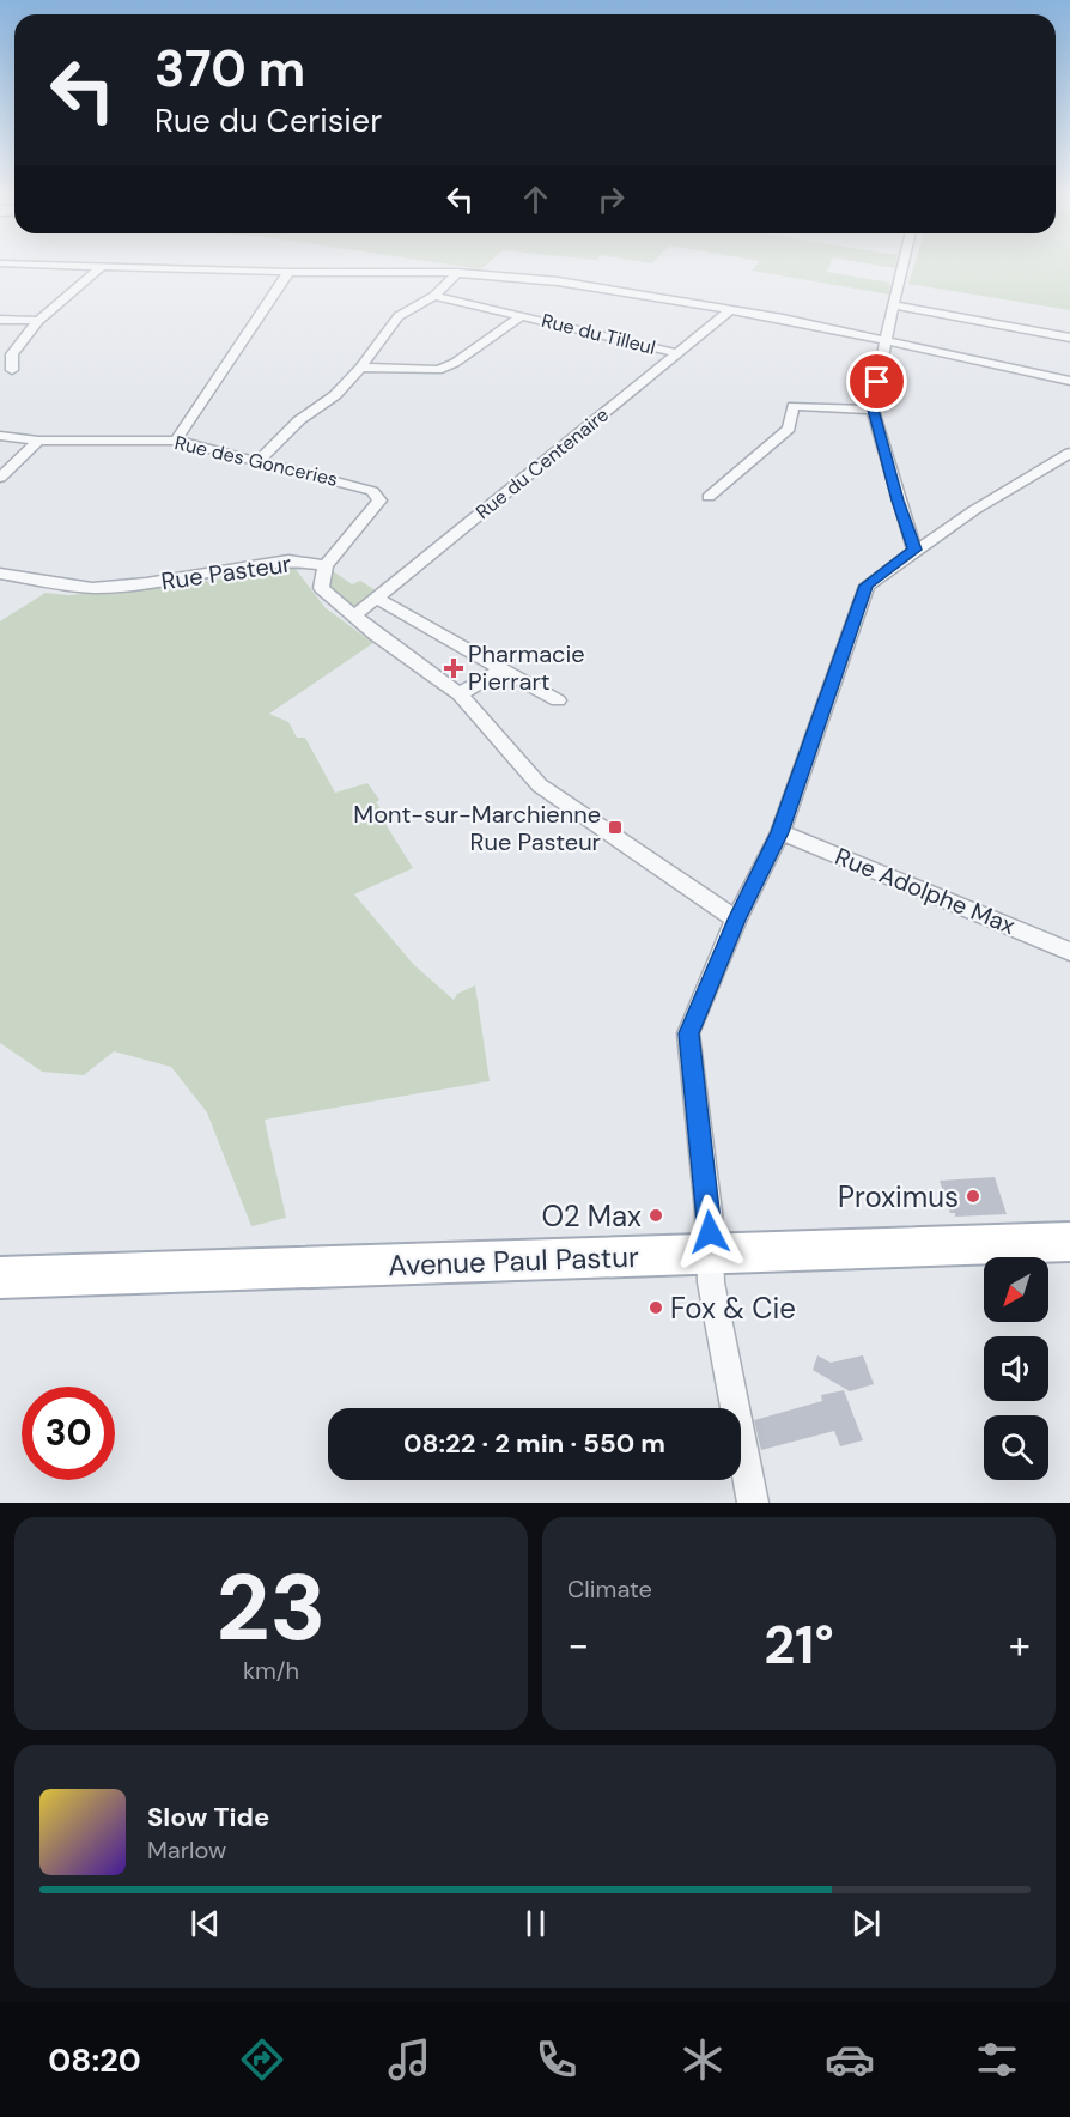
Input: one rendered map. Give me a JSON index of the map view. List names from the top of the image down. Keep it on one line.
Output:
{"streets":{"main road":["Avenue Paul Pastur"],"street":["Rue du Tilleul","Rue des Gonceries","Rue du Centenaire","Rue Pasteur","Rue Adolphe Max"]},"crossings":[["Rue du Tilleul","Rue du Centenaire"],["Rue des Gonceries","Rue Pasteur"],["Rue du Centenaire","Rue Pasteur"]],"places":{"health":["Pharmacie Pierrart"],"transit":["Mont-sur-Marchienne Rue Pasteur"],"other":["Proximus","O2 Max","Fox & Cie"]},"north":"bottom left","page":{"turn":["370 m","Rue du Cerisier"],"limit":"30","trip":"08:22 · 2 min · 550 m","tile":[["23","km/h"],"Climate"],"heat":["−","21°","+"],"song":["Slow Tide","Marlow"],"tabs":"08:20"}}
